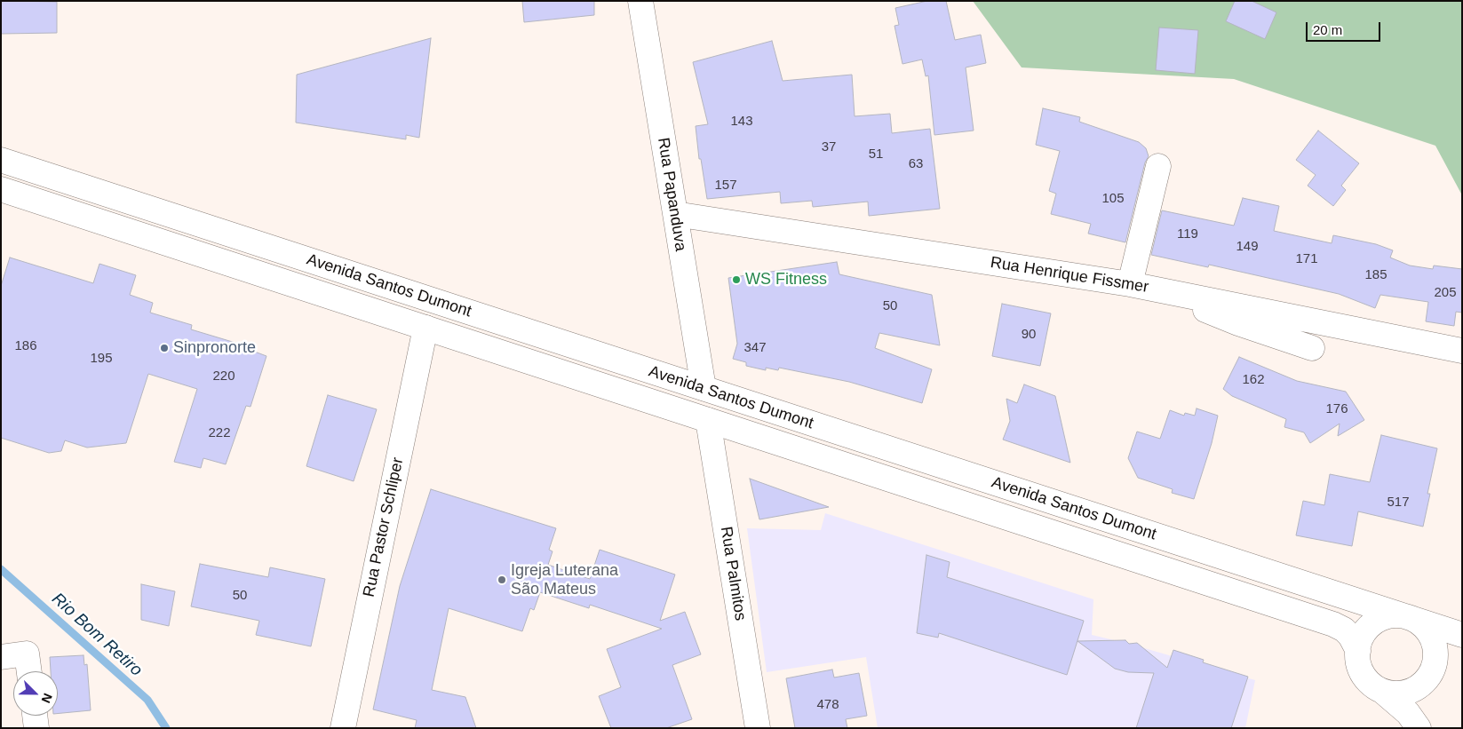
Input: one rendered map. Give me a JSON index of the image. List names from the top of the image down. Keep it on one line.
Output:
{"streets":{"main road":["Rua Papanduva","Rua Henrique Fissmer","Avenida Santos Dumont","Rua Pastor Schliper","Rua Palmitos"]},"crossings":[["Rua Papanduva","Rua Henrique Fissmer"],["Rua Papanduva","Avenida Santos Dumont"],["Avenida Santos Dumont","Rua Pastor Schliper"],["Avenida Santos Dumont","Rua Palmitos"]],"water":["Rio Bom Retiro"],"places":["WS Fitness","Sinpronorte","Igreja Luterana São Mateus"],"house_numbers":["143","37","51","63","157","105","119","149","171","185","205","50","90","186","347","195","220","162","176","222","517","50","478"],"scale_bar":"20 m","north":"bottom right"}
